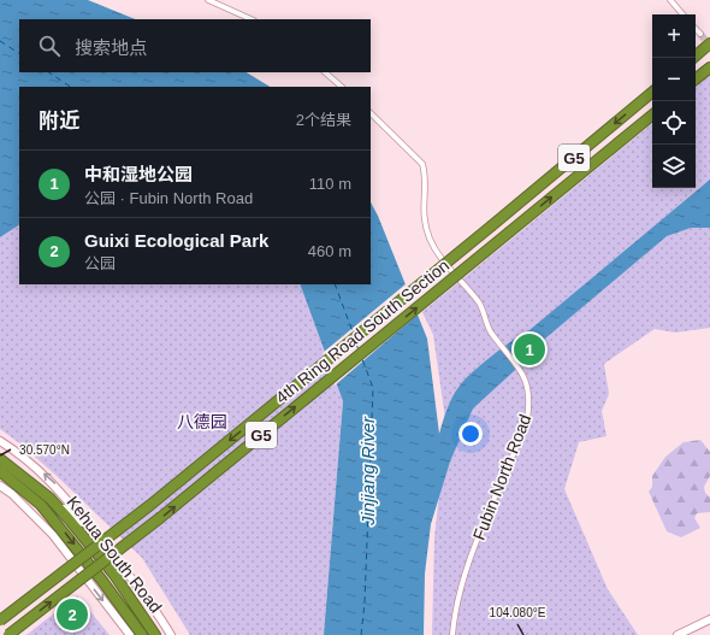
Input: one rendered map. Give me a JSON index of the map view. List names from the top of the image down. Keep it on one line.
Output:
{"streets":{"highway":["G5","4th Ring Road South Section","Kehua South Road"],"street":["Fubin North Road"]},"water":["Jinjiang River"],"parks":["八德园"],"page":{"map_buttons":["+","−"],"search":"搜索地点","heading":["附近","2个结果"],"list":[{"mark":"1","name":"中和湿地公园","note":"公园 · Fubin North Road","value":"110 m"},{"mark":"2","name":"Guixi Ecological Park","note":"公园","value":"460 m"}],"pins":["1","2"]},"coordinates":["30.570°N","104.080°E"]}
